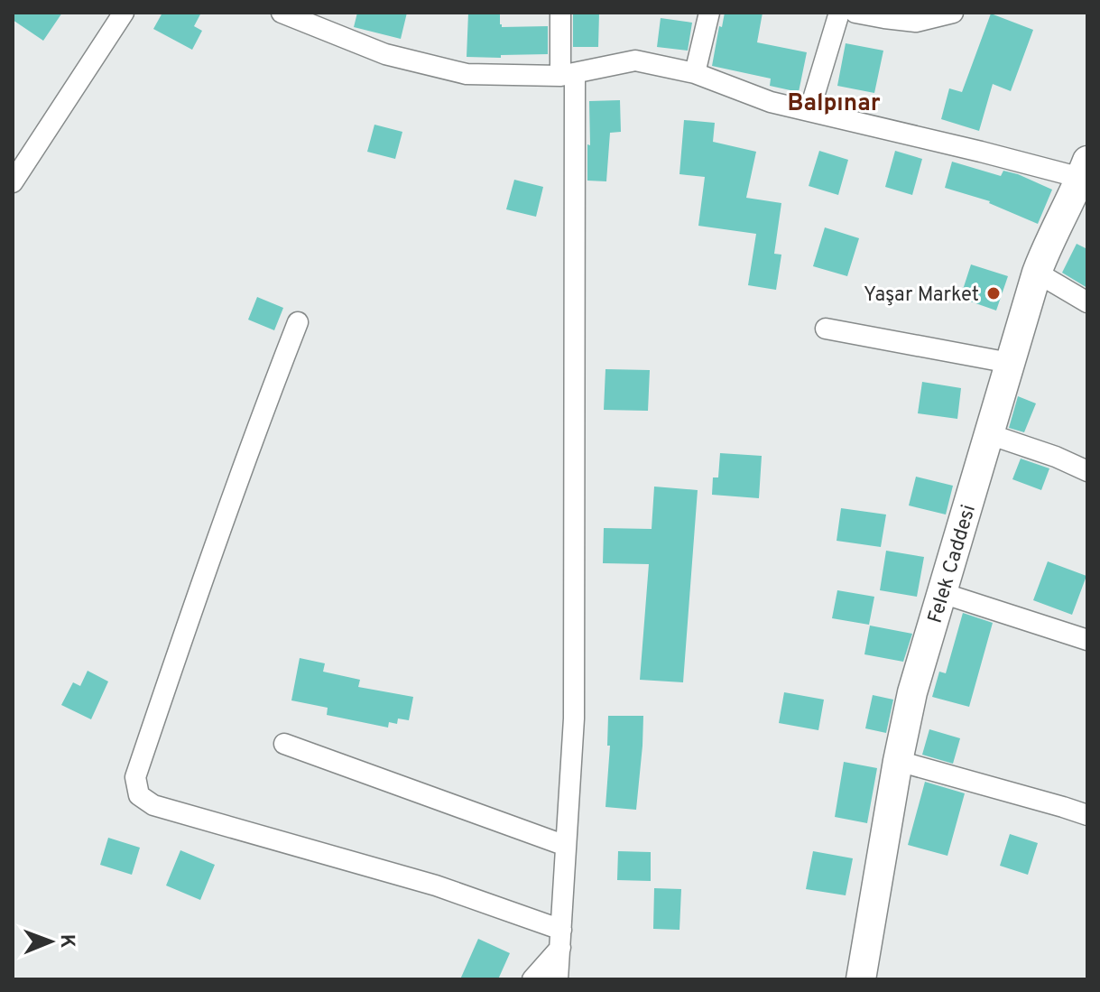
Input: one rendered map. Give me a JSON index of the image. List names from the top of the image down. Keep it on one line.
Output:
{"streets":{"street":["Felek Caddesi"]},"districts":["Balpınar"],"places":["Yaşar Market"],"north":"right"}
